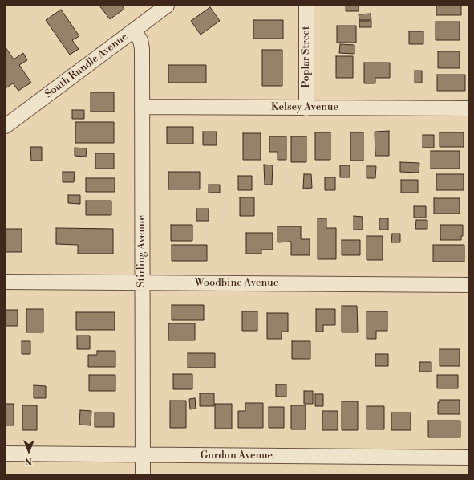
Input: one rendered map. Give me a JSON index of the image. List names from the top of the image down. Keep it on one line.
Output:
{"streets":{"street":["Poplar Street","South Rundle Avenue","Kelsey Avenue","Stirling Avenue","Woodbine Avenue","Gordon Avenue"]},"crossings":[["Poplar Street","Kelsey Avenue"],["South Rundle Avenue","Stirling Avenue"],["Kelsey Avenue","Stirling Avenue"],["Stirling Avenue","Woodbine Avenue"],["Stirling Avenue","Gordon Avenue"]],"north":"bottom"}
